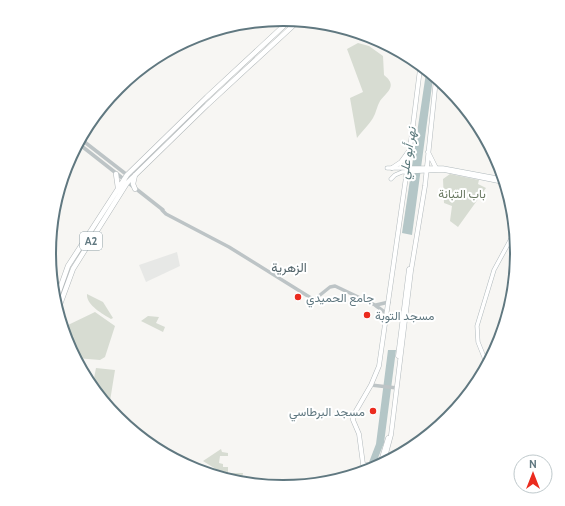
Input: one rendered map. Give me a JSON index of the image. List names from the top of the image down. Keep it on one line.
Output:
{"streets":{"highway":["A2"]},"districts":["الزهرية"],"water":["نهر أبو علي"],"parks":["باب التبانة"],"places":["جامع الحميدي","مسجد التوبة","مسجد البرطاسي"],"north":"top"}
